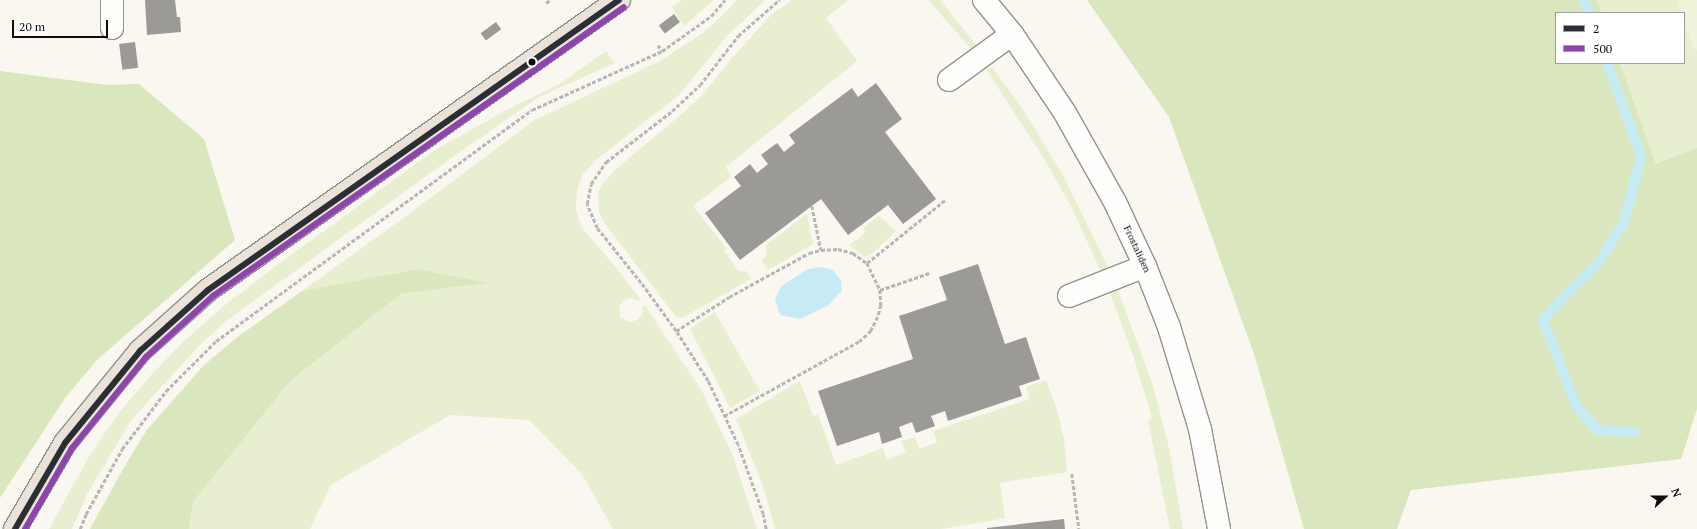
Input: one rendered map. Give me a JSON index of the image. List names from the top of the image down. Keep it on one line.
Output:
{"streets":{"street":["Frostaliden"]},"lines":["transit line 2","transit line 500"],"legend":["2","500"],"scale_bar":"20 m","north":"right"}
